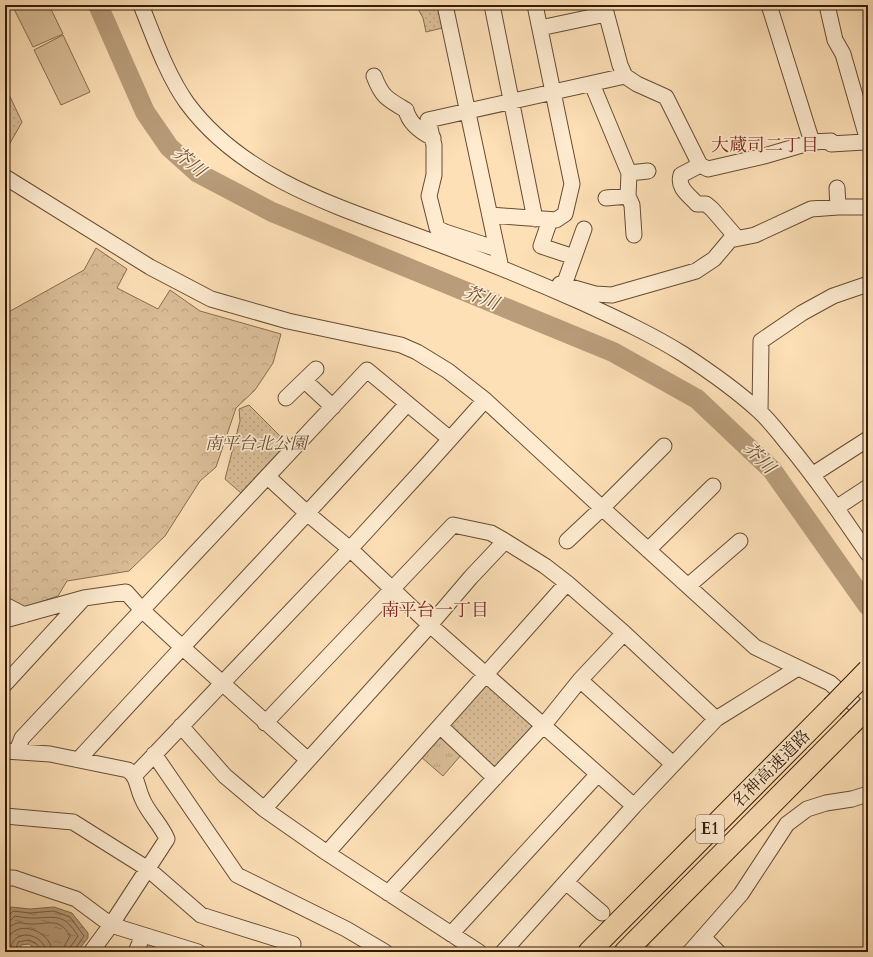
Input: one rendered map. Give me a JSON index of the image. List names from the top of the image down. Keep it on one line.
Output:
{"streets":{"highway":["名神高速道路","E1"]},"districts":["大蔵司二丁目","南平台一丁目"],"water":["芥川"],"parks":["南平台北公園"]}
